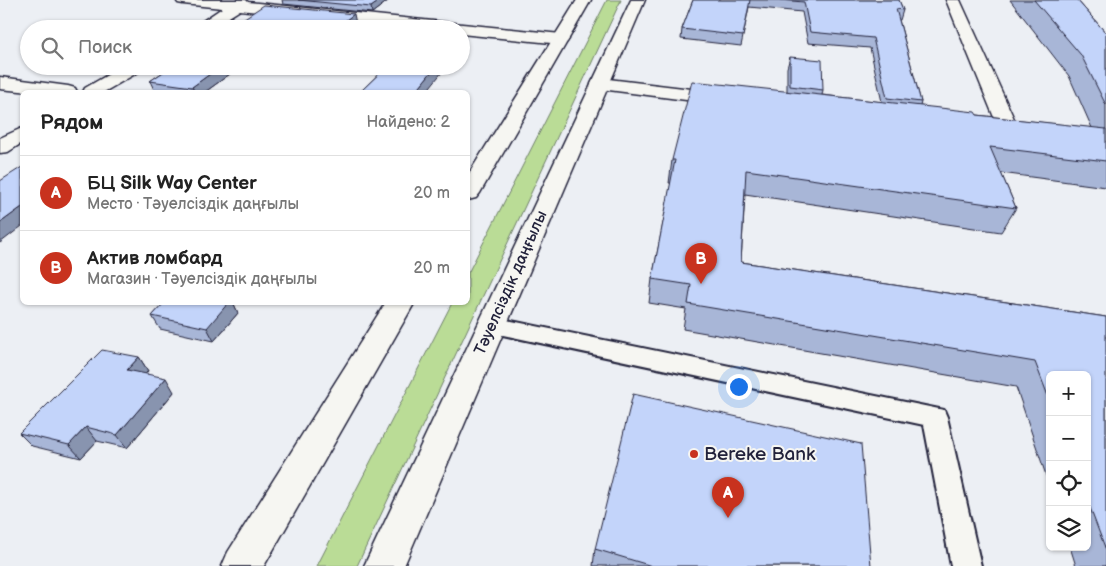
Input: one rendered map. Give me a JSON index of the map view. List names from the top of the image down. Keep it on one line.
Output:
{"streets":{"main road":["Тәуелсіздік даңғылы"]},"places":["Bereke Bank"],"page":{"search":"Поиск","heading":["Рядом","Найдено: 2"],"list":[{"mark":"A","name":"БЦ Silk Way Center","note":"Место · Тәуелсіздік даңғылы","value":"20 m"},{"mark":"B","name":"Актив ломбард","note":"Магазин · Тәуелсіздік даңғылы","value":"20 m"}],"pins":["B","A"],"map_buttons":["+","−"]}}
